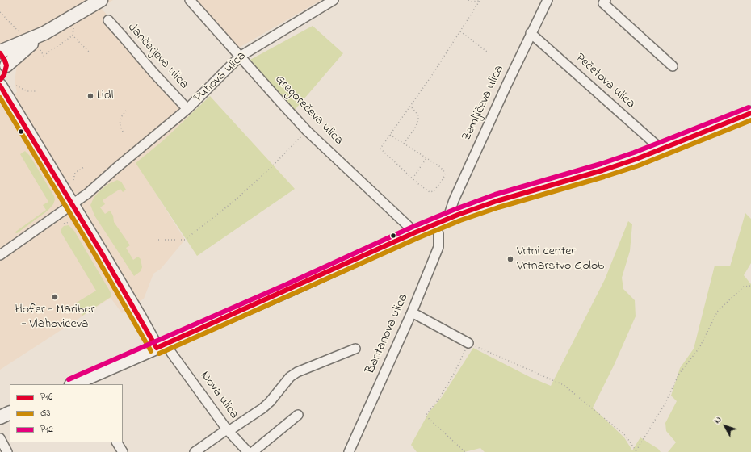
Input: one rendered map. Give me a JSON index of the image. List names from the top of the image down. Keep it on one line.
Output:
{"streets":{"street":["Jančerjeva ulica","Puhova ulica","Pečetova ulica","Zemljičeva ulica","Gregorečeva ulica","Bantanova ulica","Nova ulica"]},"crossings":[["Jančerjeva ulica","Puhova ulica"],["Puhova ulica","Gregorečeva ulica"],["Pečetova ulica","Zemljičeva ulica"]],"places":["Lidl","Vrtni center Vrtnarstvo Golob","Hofer - Maribor - Vlahovičeva"],"lines":["transit line P16","transit line G3","transit line P12"],"legend":["P16","G3","P12"],"north":"top left"}
